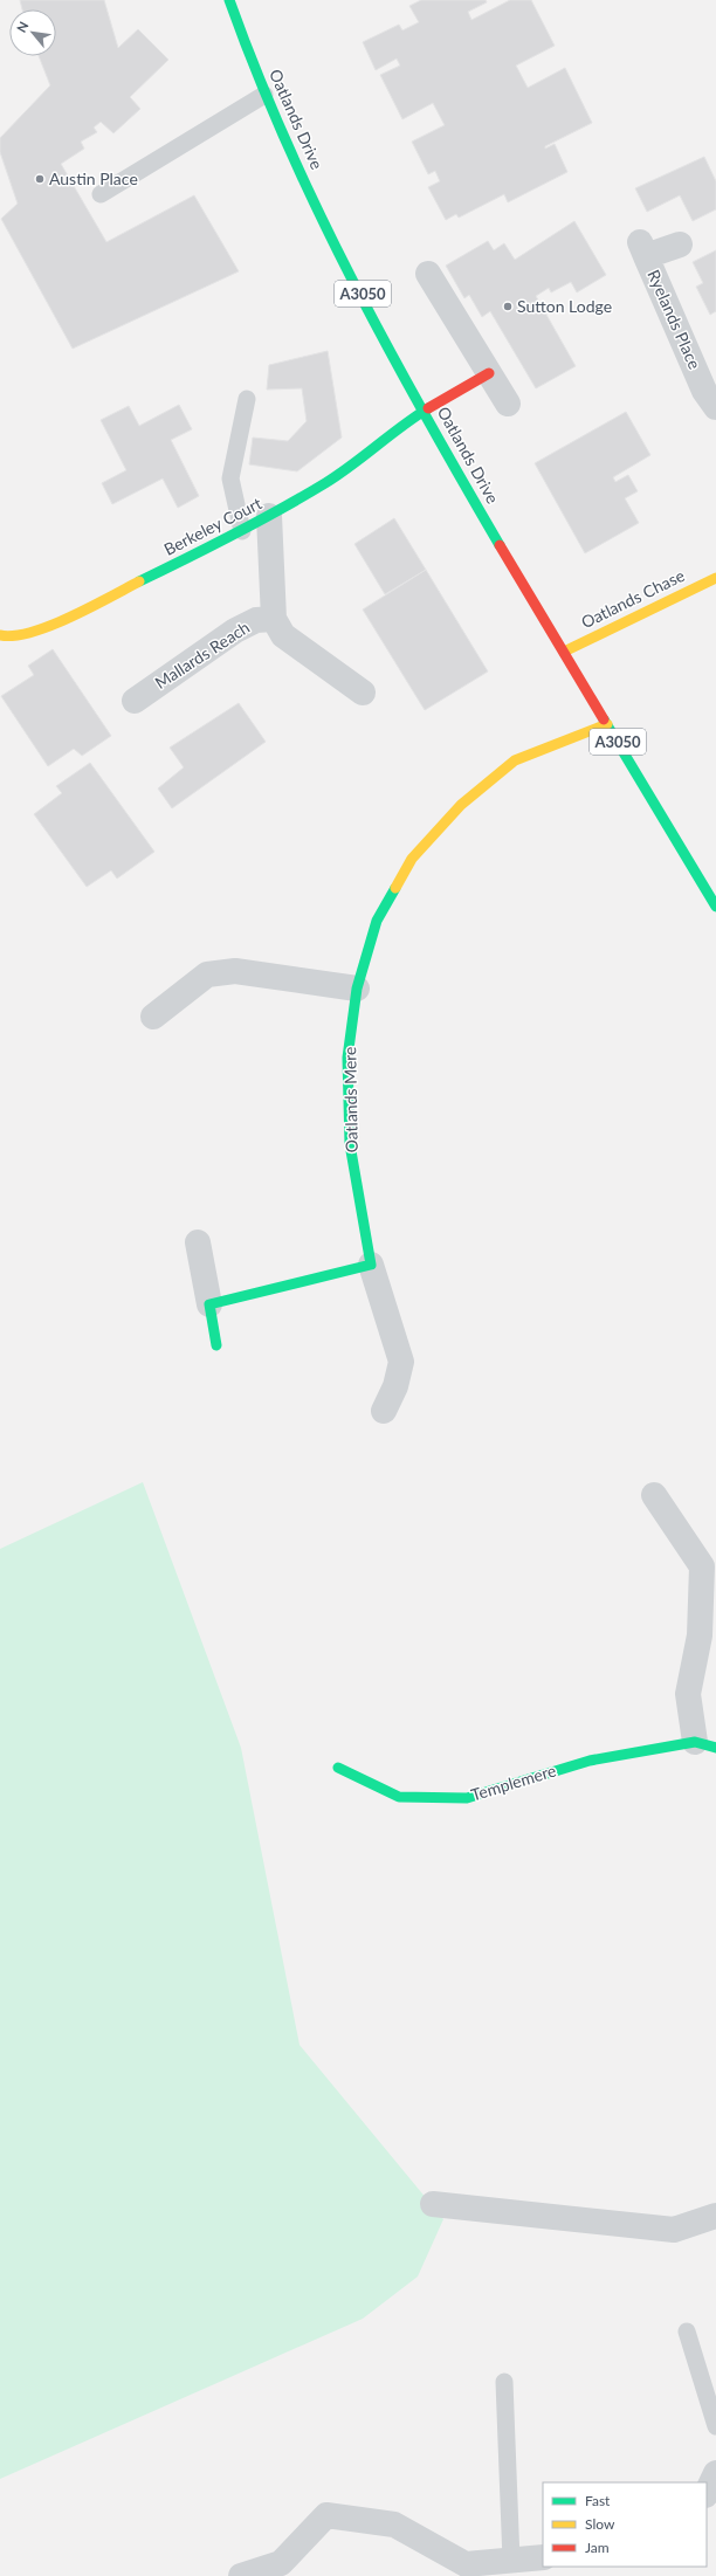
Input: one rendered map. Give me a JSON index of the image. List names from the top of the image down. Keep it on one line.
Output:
{"streets":{"street":["Oatlands Drive","A3050","Ryelands Place","Berkeley Court","Oatlands Chase","Mallards Reach","Oatlands Mere","Templemere"]},"crossings":[["Oatlands Drive","Berkeley Court"],["Oatlands Drive","Oatlands Chase"],["Oatlands Drive","Oatlands Mere"]],"places":["Austin Place","Sutton Lodge"],"legend":["Fast","Slow","Jam"],"north":"top left"}
